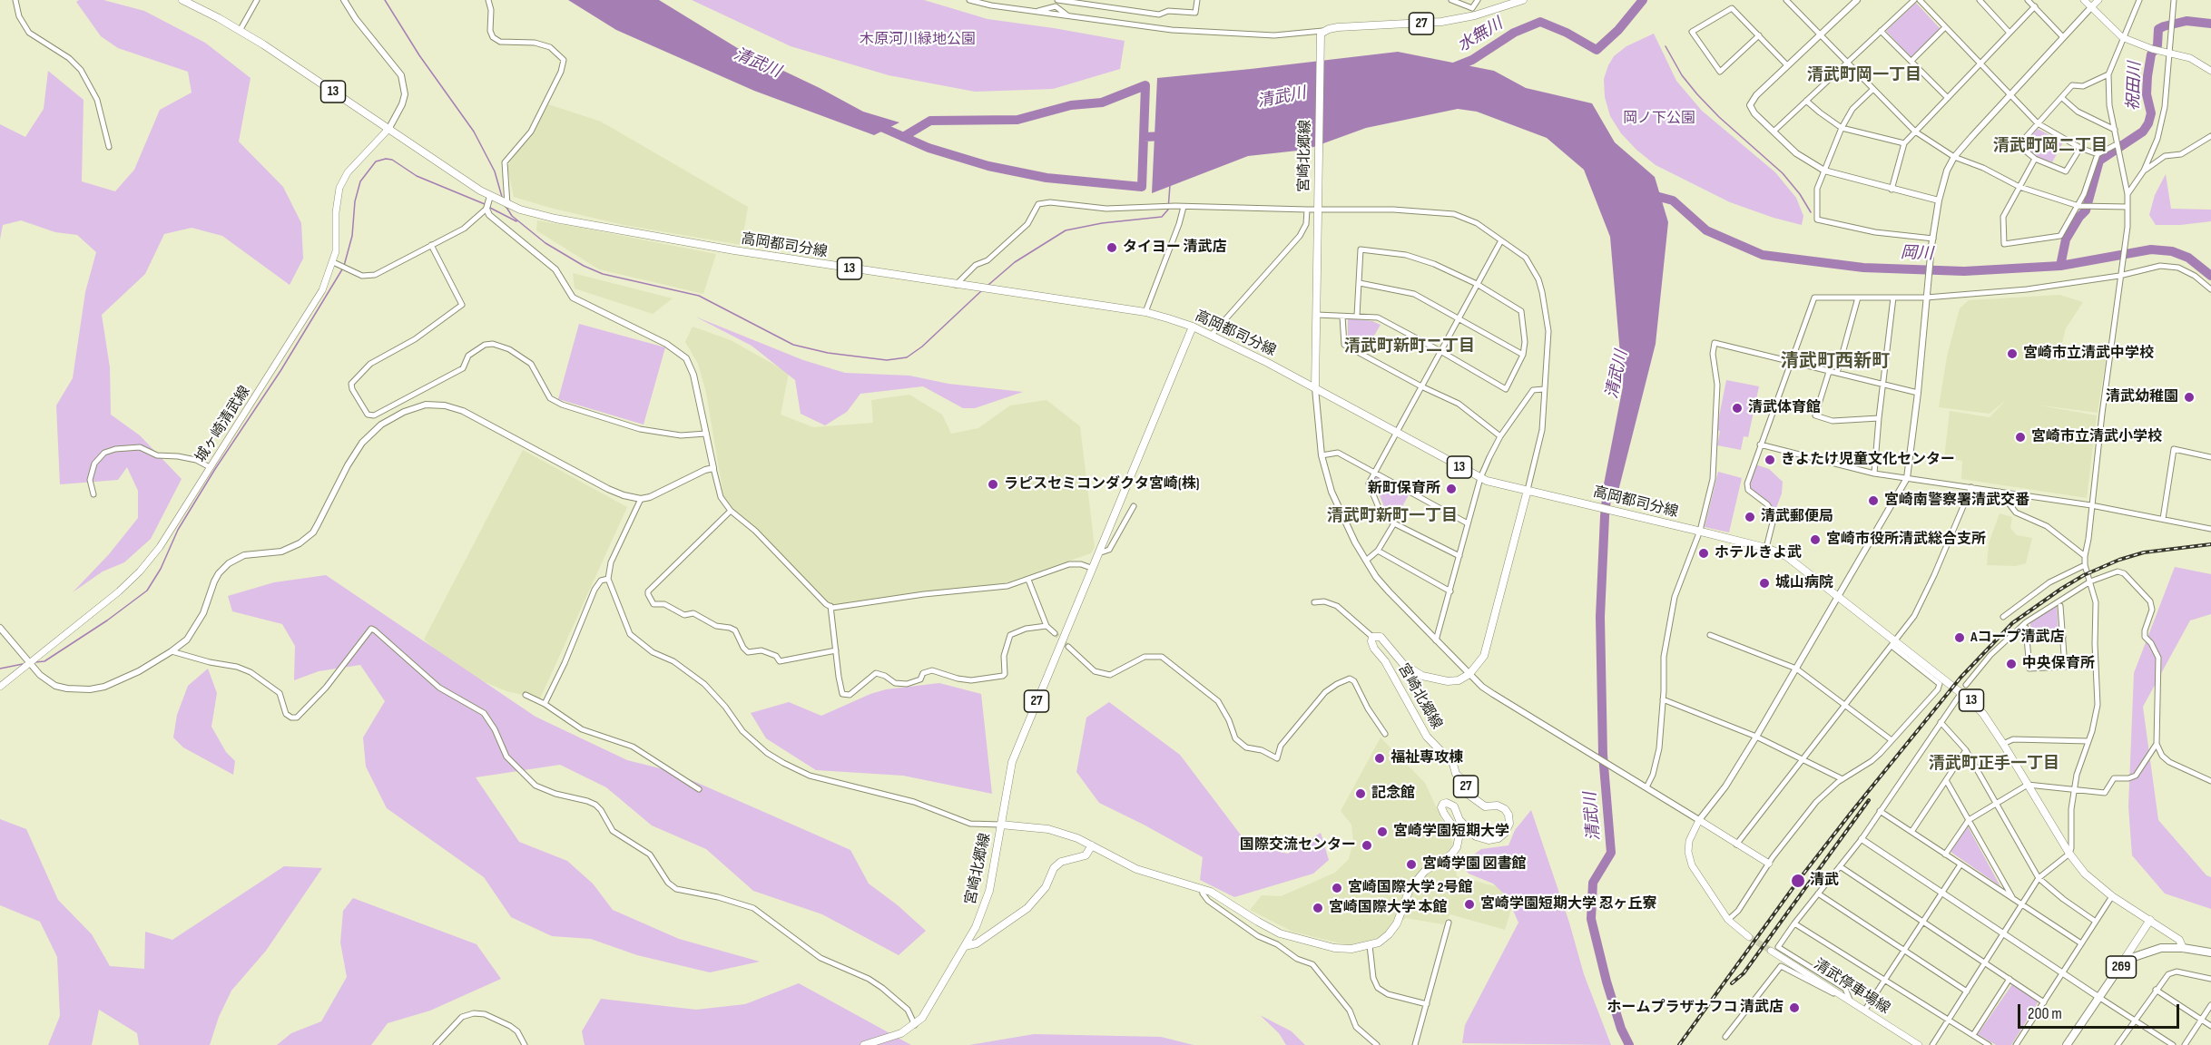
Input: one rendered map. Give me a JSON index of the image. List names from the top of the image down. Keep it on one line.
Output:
{"streets":{"highway":["269"],"main road":["27","13","宮崎北郷線","高岡都司分線","城ヶ崎清武線","清武停車場線"]},"crossings":[["27","宮崎北郷線"],["宮崎北郷線","高岡都司分線"],["高岡都司分線","城ヶ崎清武線"],["高岡都司分線","269"]],"districts":["清武町岡一丁目","清武町岡二丁目","清武町新町二丁目","清武町西新町","清武町新町一丁目","清武町正手一丁目"],"water":["水無川","清武川","祝田川","岡川"],"parks":["木原河川緑地公園","岡ノ下公園"],"places":["タイヨー 清武店","宮崎市立清武中学校","清武幼稚園","清武体育館","宮崎市立清武小学校","きよたけ児童文化センター","ラピスセミコンダクタ宮崎(株)","新町保育所","宮崎南警察署清武交番","清武郵便局","宮崎市役所清武総合支所","ホテルきよ武","城山病院","Aコープ清武店","中央保育所","福祉専攻棟","記念館","宮崎学園短期大学","国際交流センター","宮崎学園 図書館","清武","宮崎国際大学 2号館","宮崎学園短期大学 忍ヶ丘寮","宮崎国際大学 本館","ホームプラザナフコ 清武店"],"scale_bar":"200 m"}
